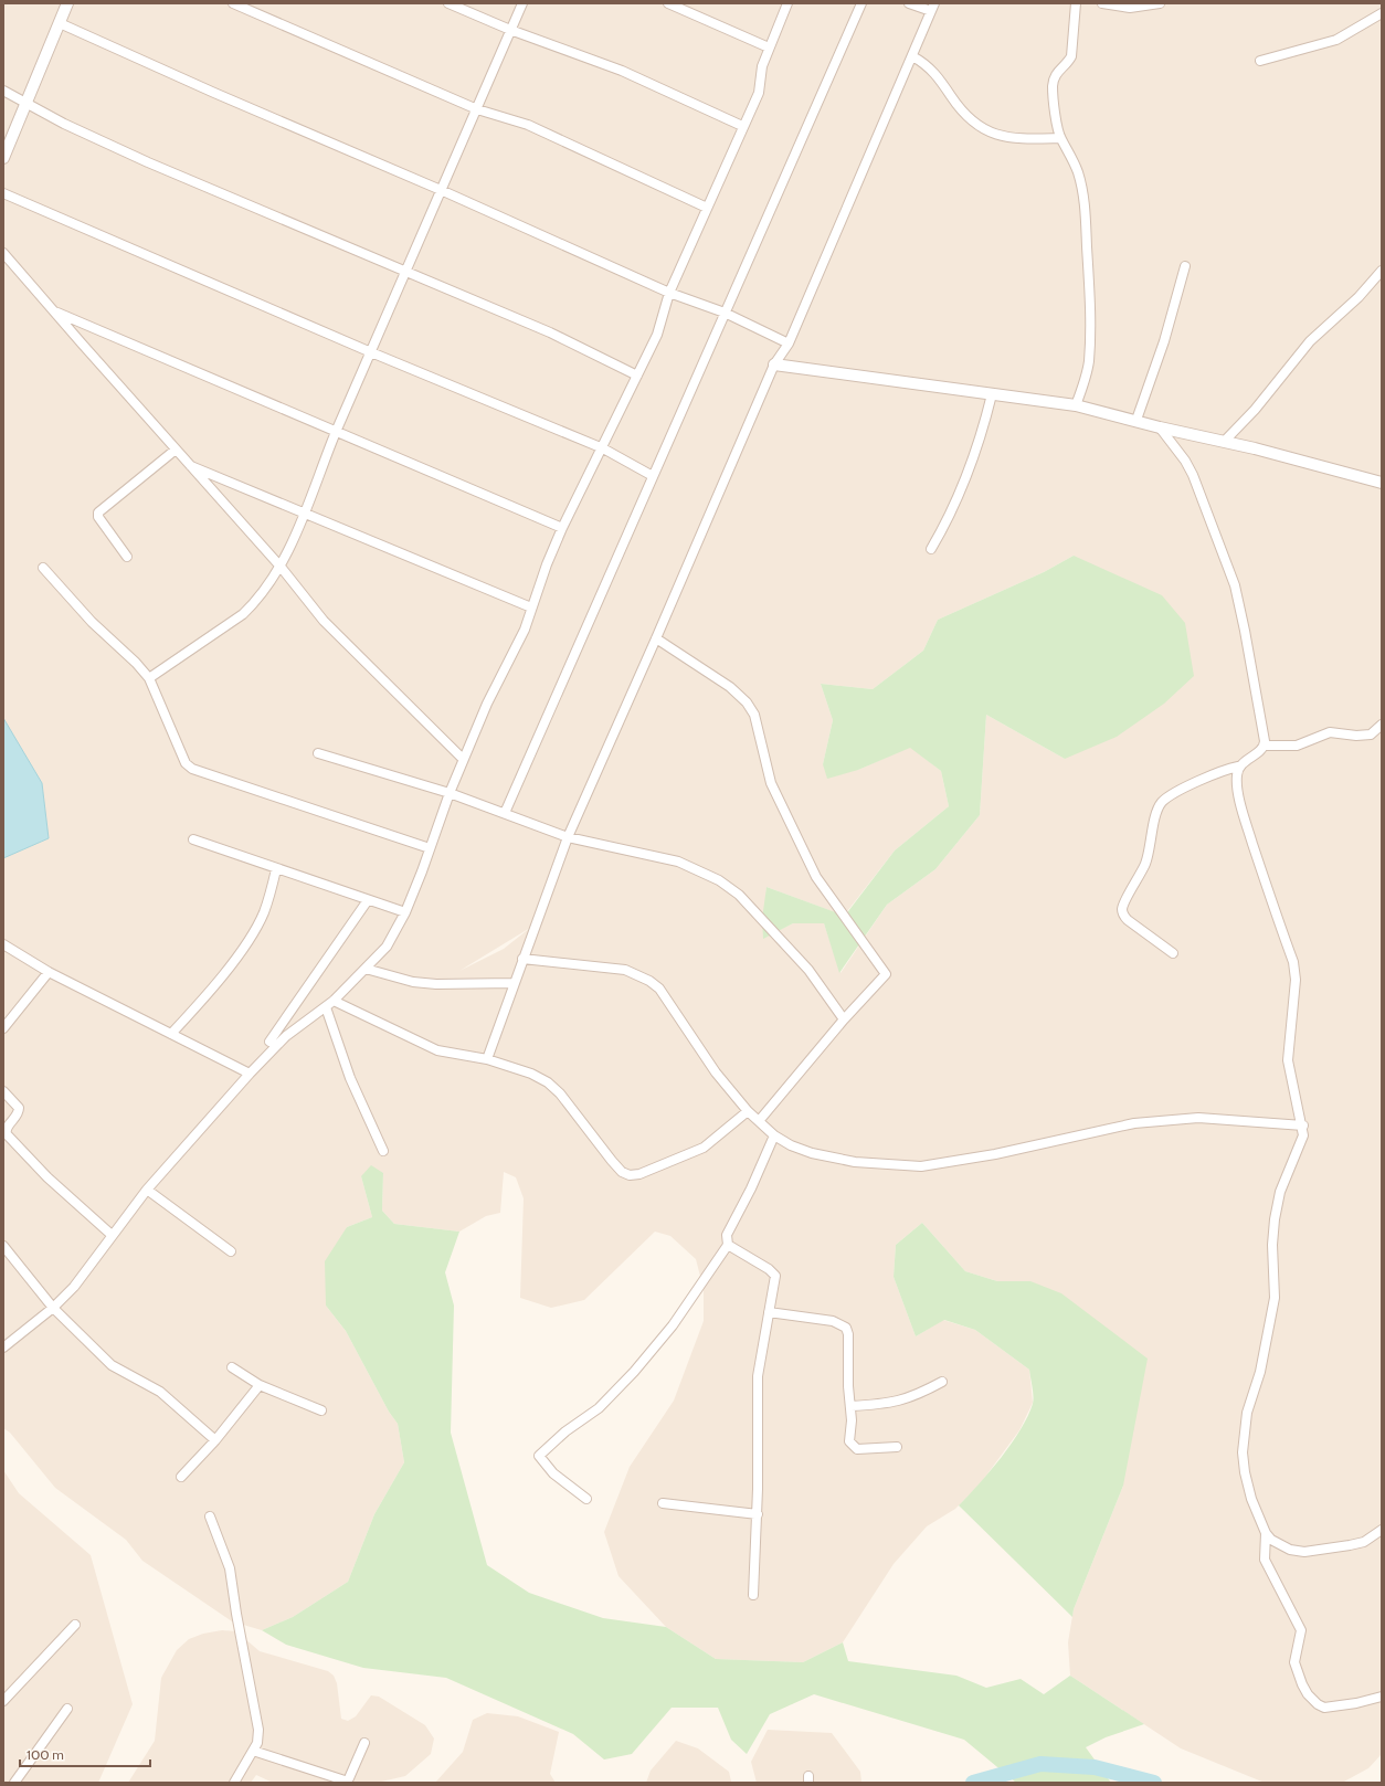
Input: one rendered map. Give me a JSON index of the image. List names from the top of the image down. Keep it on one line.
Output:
{"scale_bar":"100 m"}
